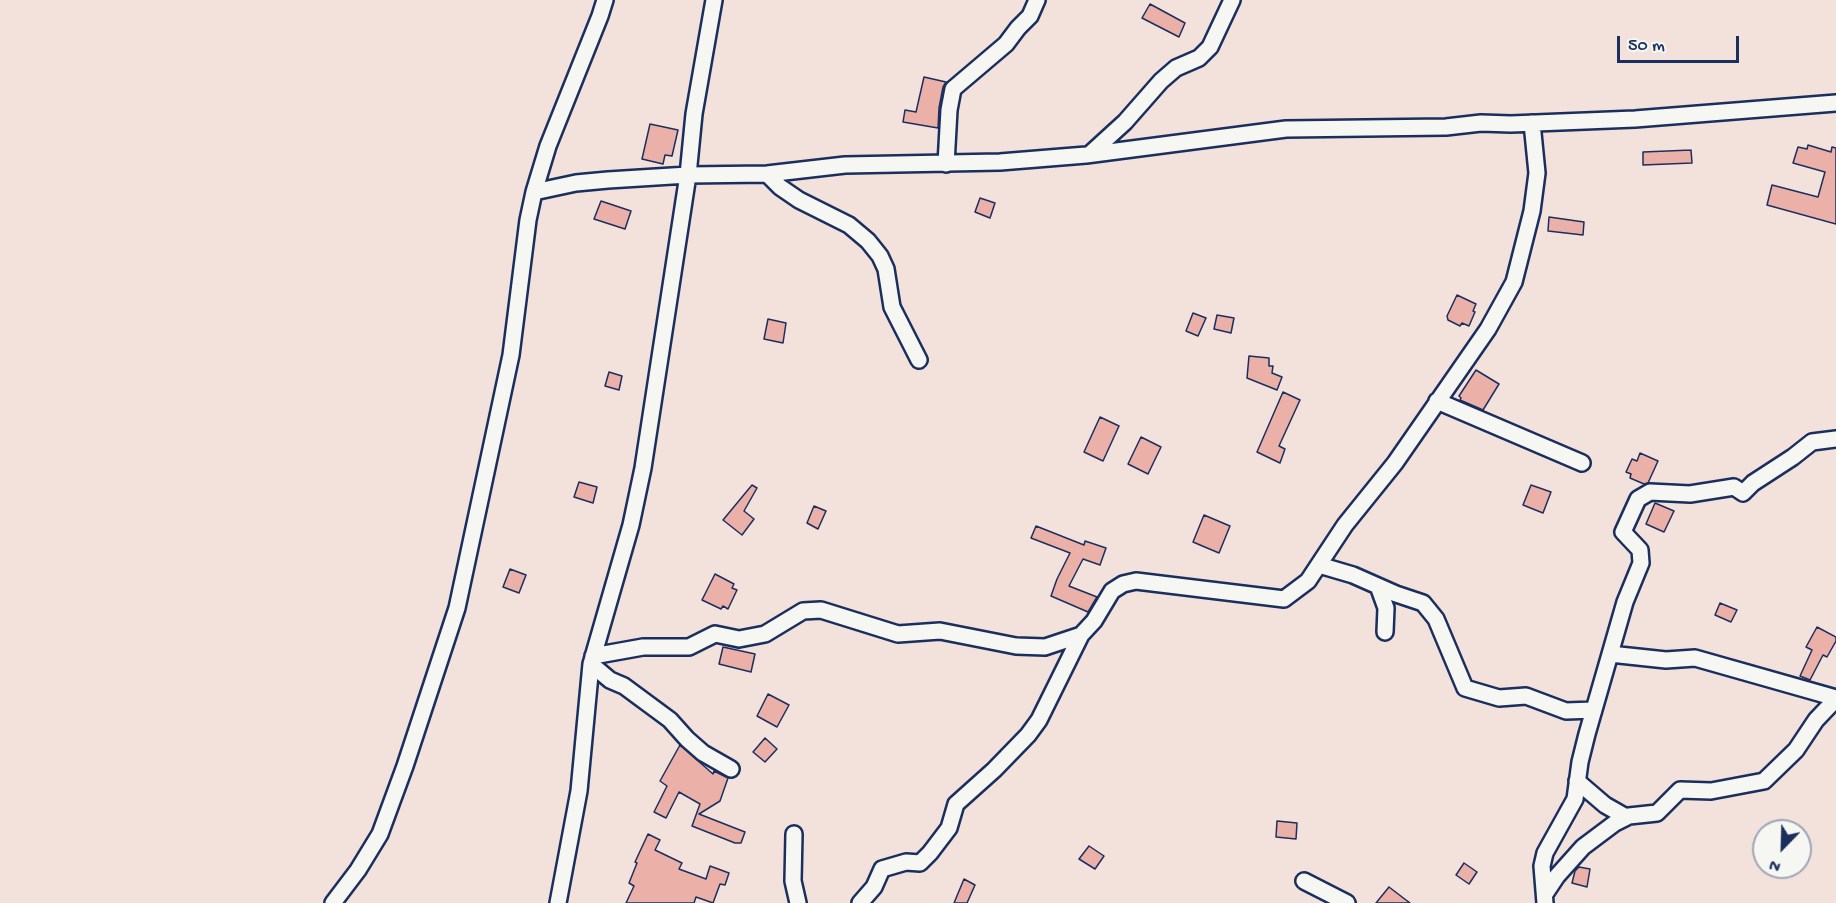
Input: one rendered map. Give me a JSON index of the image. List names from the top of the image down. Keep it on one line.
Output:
{"scale_bar":"50 m","north":"bottom left"}
